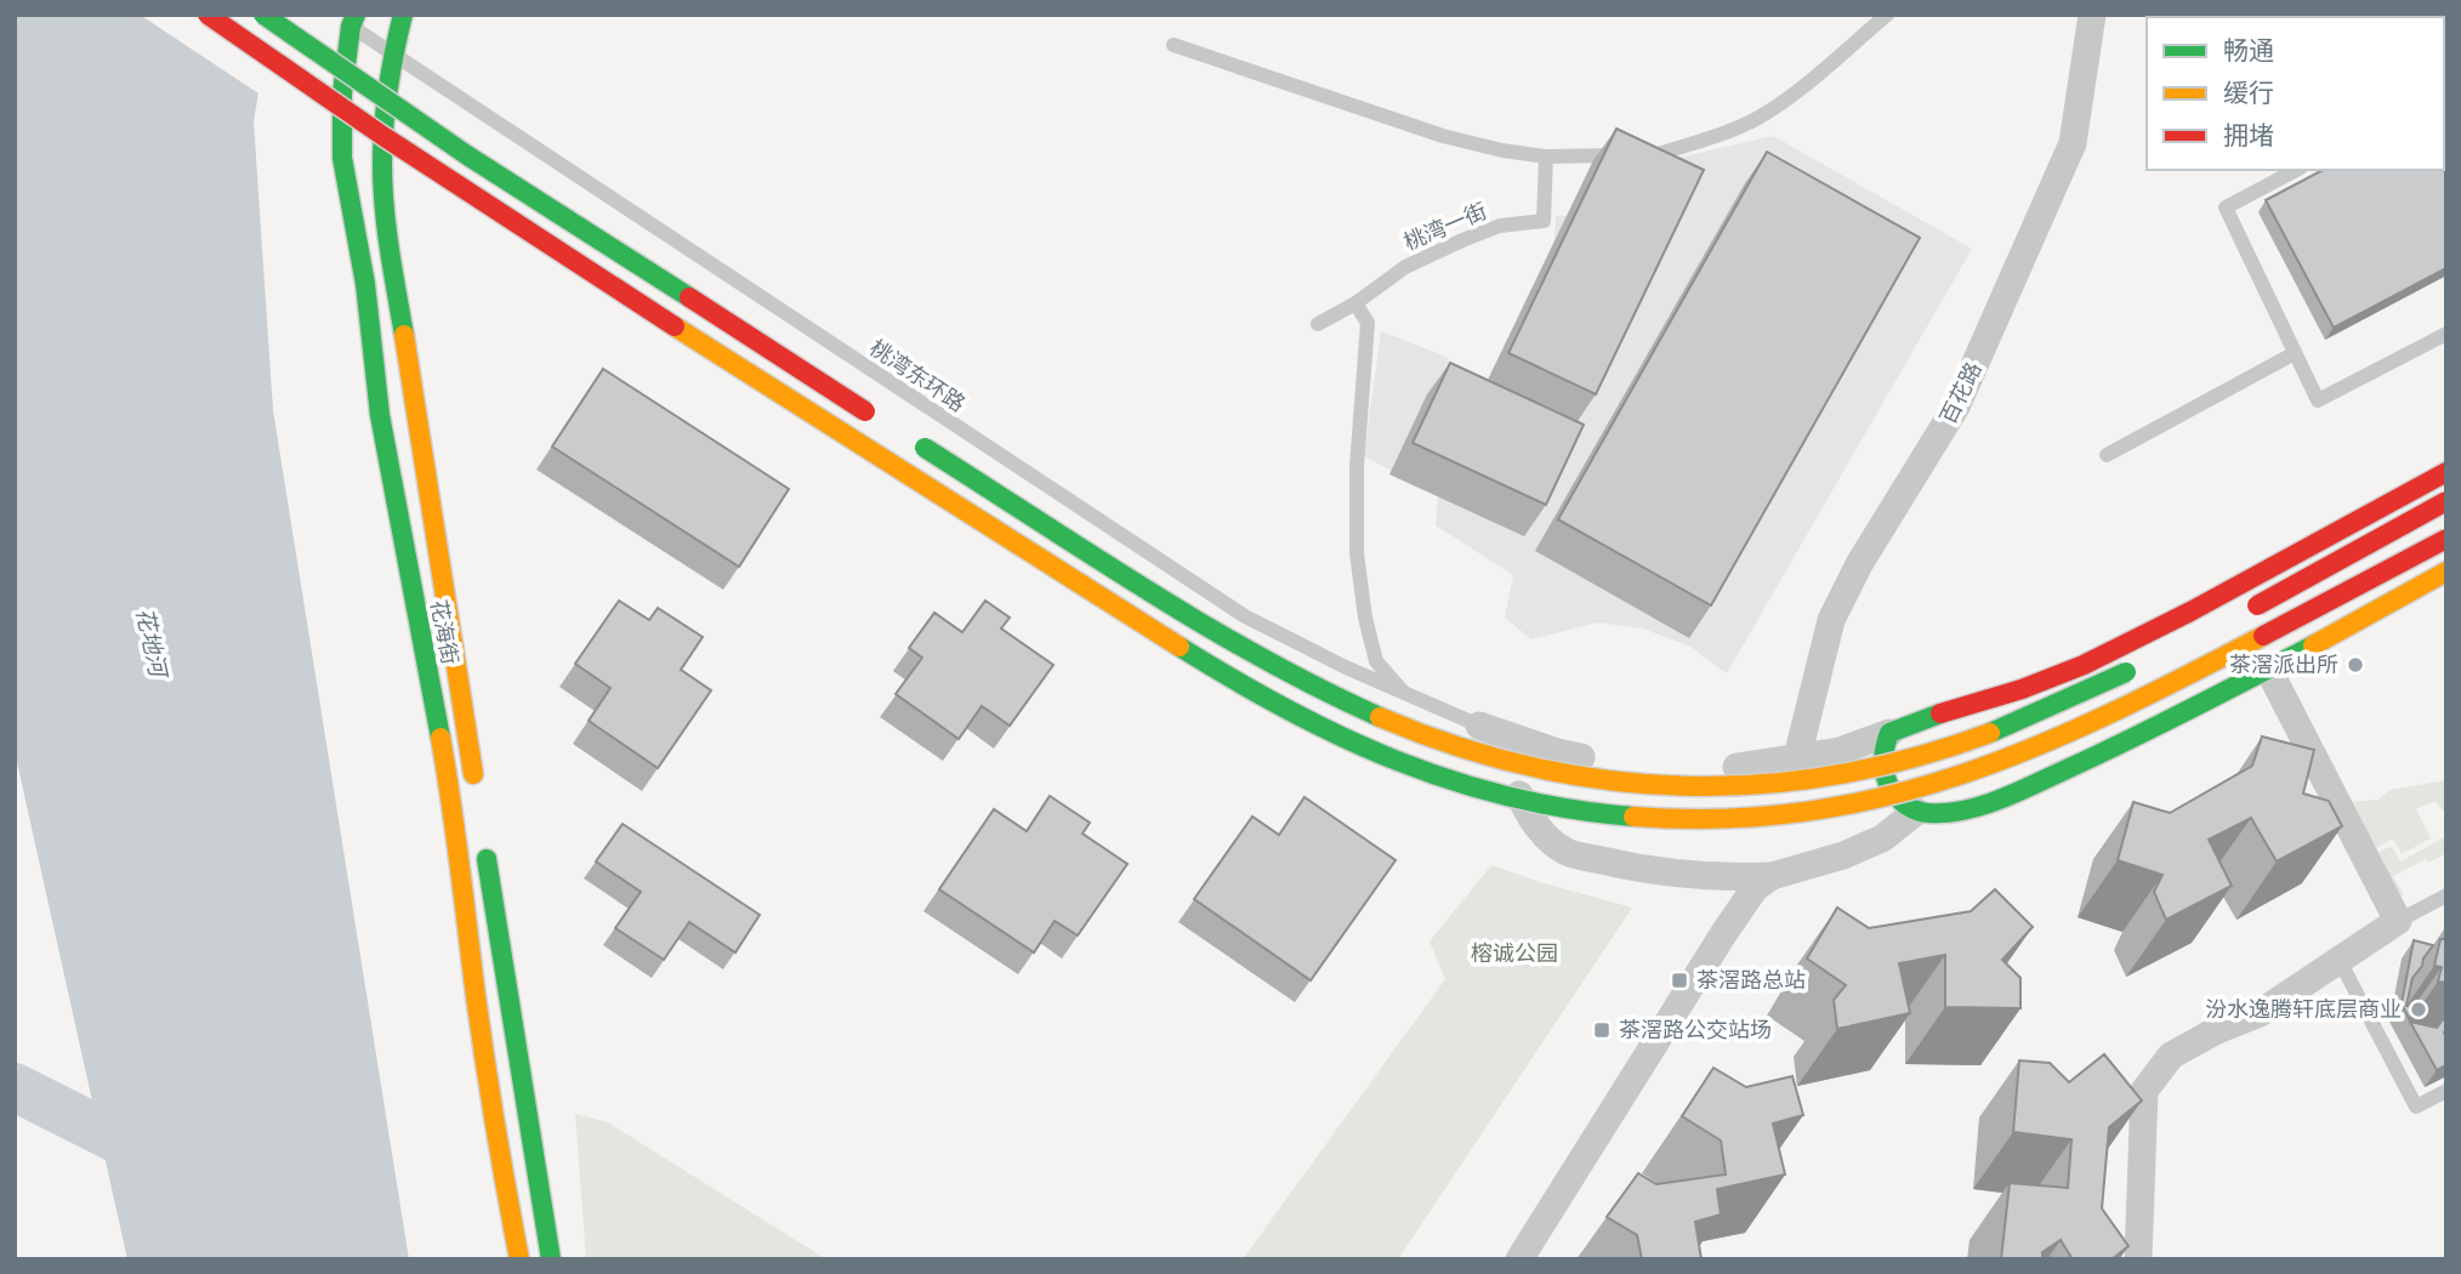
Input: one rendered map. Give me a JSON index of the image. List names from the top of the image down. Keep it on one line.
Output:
{"streets":{"main road":["花海街"],"street":["百花路"],"lane":["桃湾一街","桃湾东环路"]},"crossings":[["桃湾东环路","花海街"]],"water":["花地河"],"parks":["榕诚公园"],"places":{"other":["茶滘派出所","汾水逸腾轩底层商业"],"transit":["茶滘路总站","茶滘路公交站场"]},"legend":["畅通","缓行","拥堵"]}
